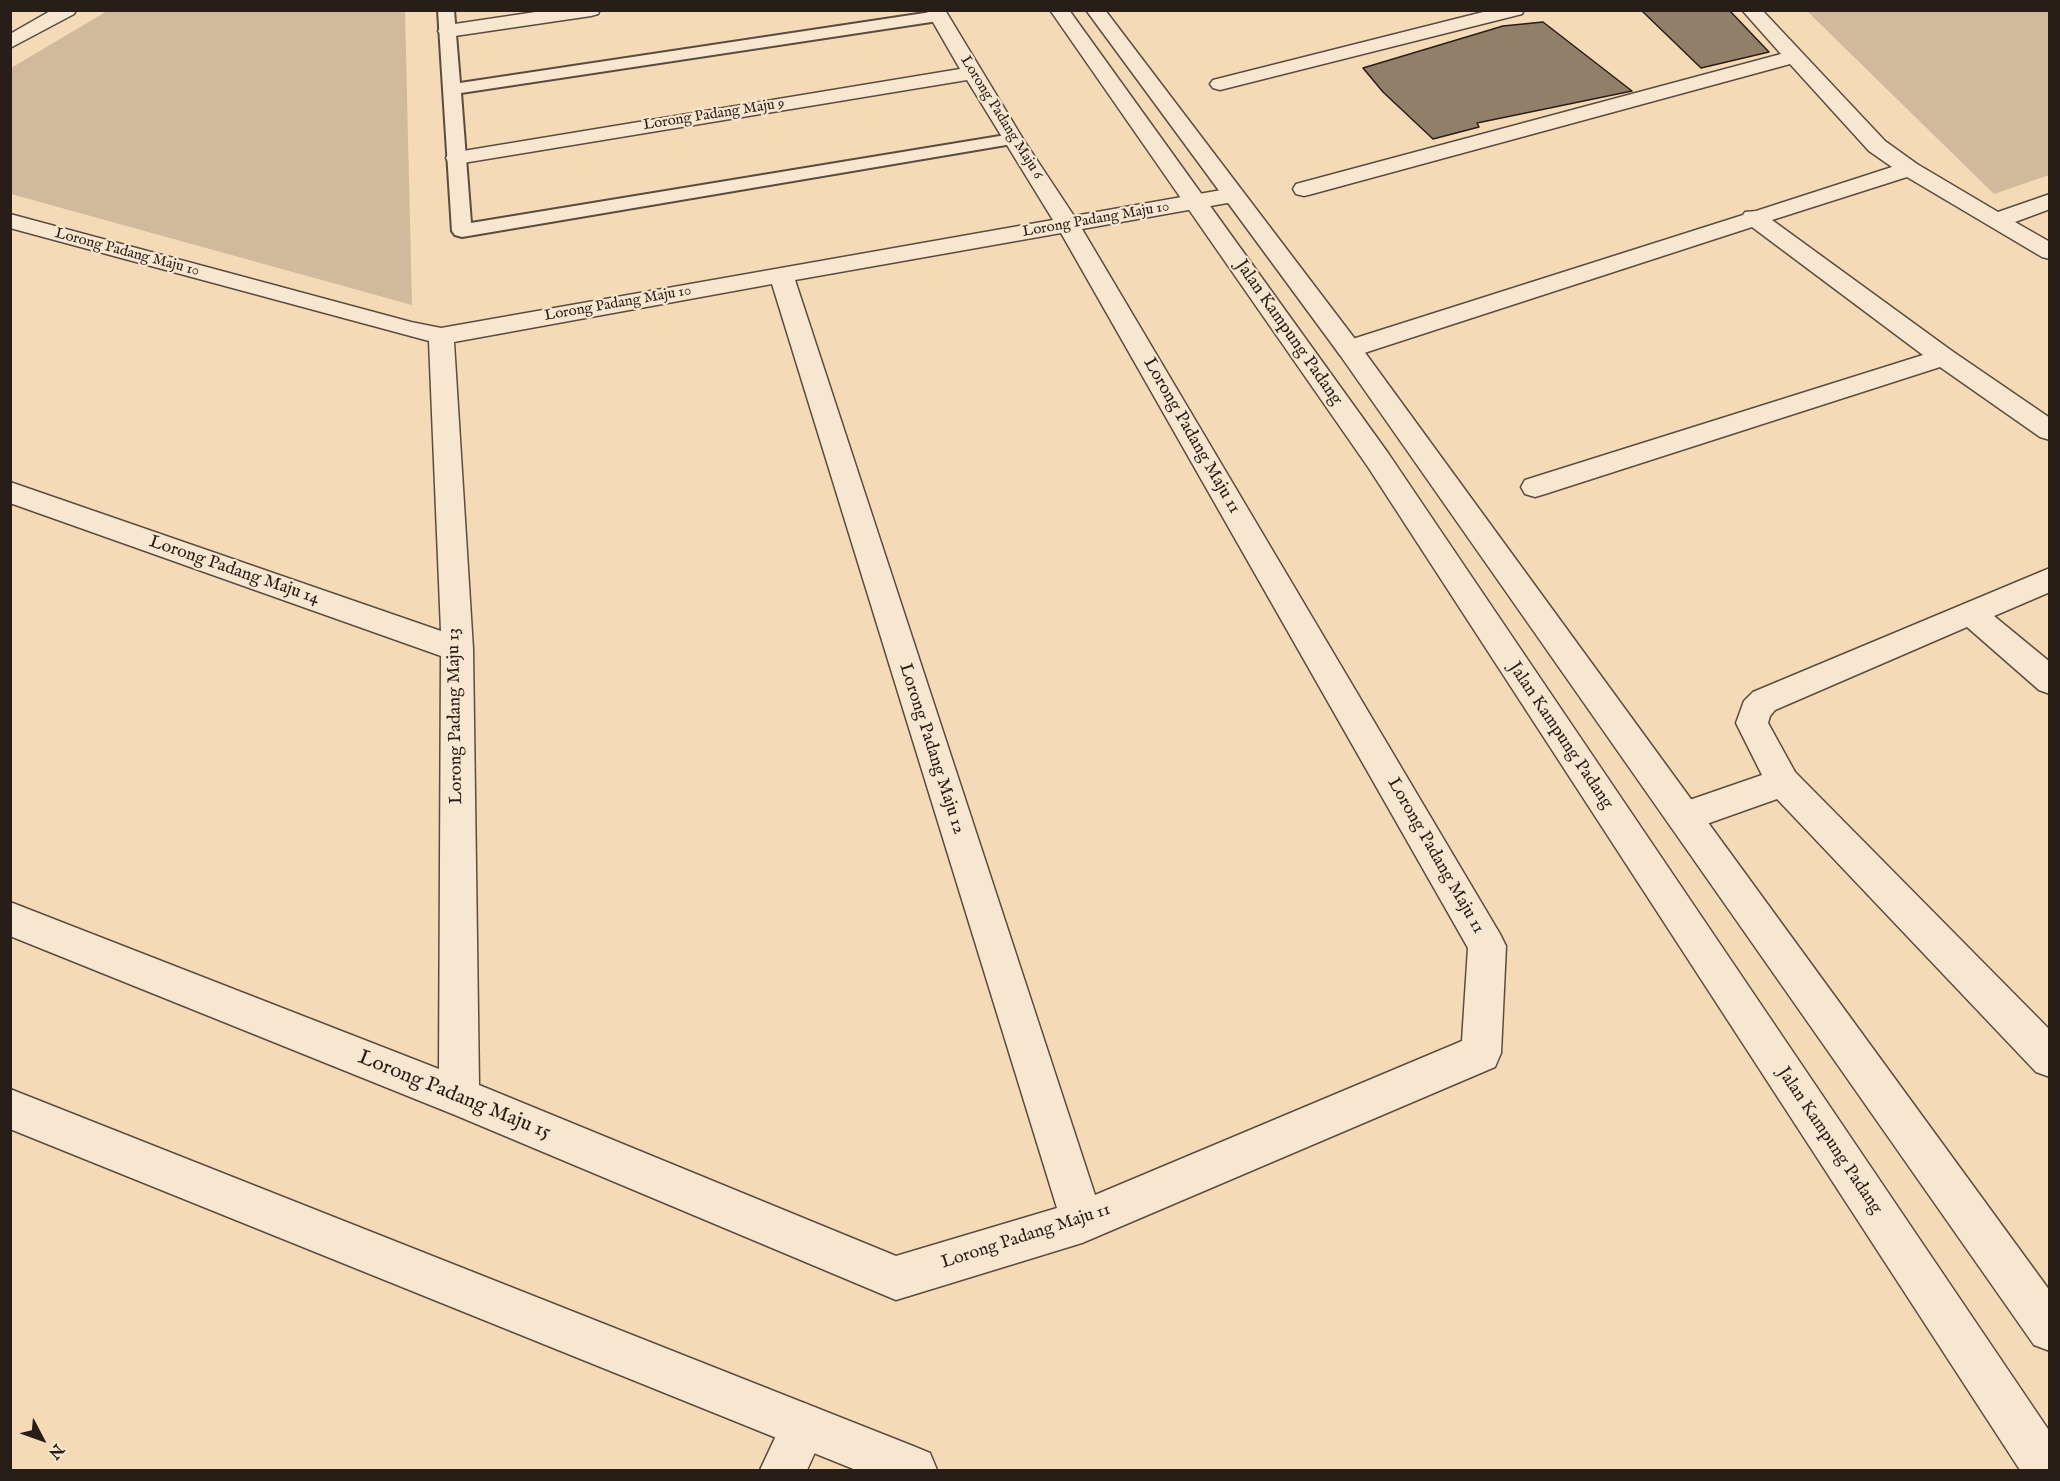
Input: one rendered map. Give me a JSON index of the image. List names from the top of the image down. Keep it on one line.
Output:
{"streets":{"street":["Lorong Padang Maju 9","Lorong Padang Maju 6","Lorong Padang Maju 10","Jalan Kampung Padang","Lorong Padang Maju 11","Lorong Padang Maju 14","Lorong Padang Maju 13","Lorong Padang Maju 12","Lorong Padang Maju 15"]},"crossings":[["Lorong Padang Maju 9","Lorong Padang Maju 6"],["Lorong Padang Maju 6","Lorong Padang Maju 10"],["Lorong Padang Maju 6","Lorong Padang Maju 11"],["Lorong Padang Maju 10","Jalan Kampung Padang"],["Lorong Padang Maju 10","Lorong Padang Maju 11"],["Lorong Padang Maju 10","Lorong Padang Maju 13"],["Lorong Padang Maju 10","Lorong Padang Maju 12"],["Lorong Padang Maju 11","Lorong Padang Maju 12"],["Lorong Padang Maju 11","Lorong Padang Maju 15"],["Lorong Padang Maju 14","Lorong Padang Maju 13"],["Lorong Padang Maju 13","Lorong Padang Maju 15"]],"north":"bottom right"}
